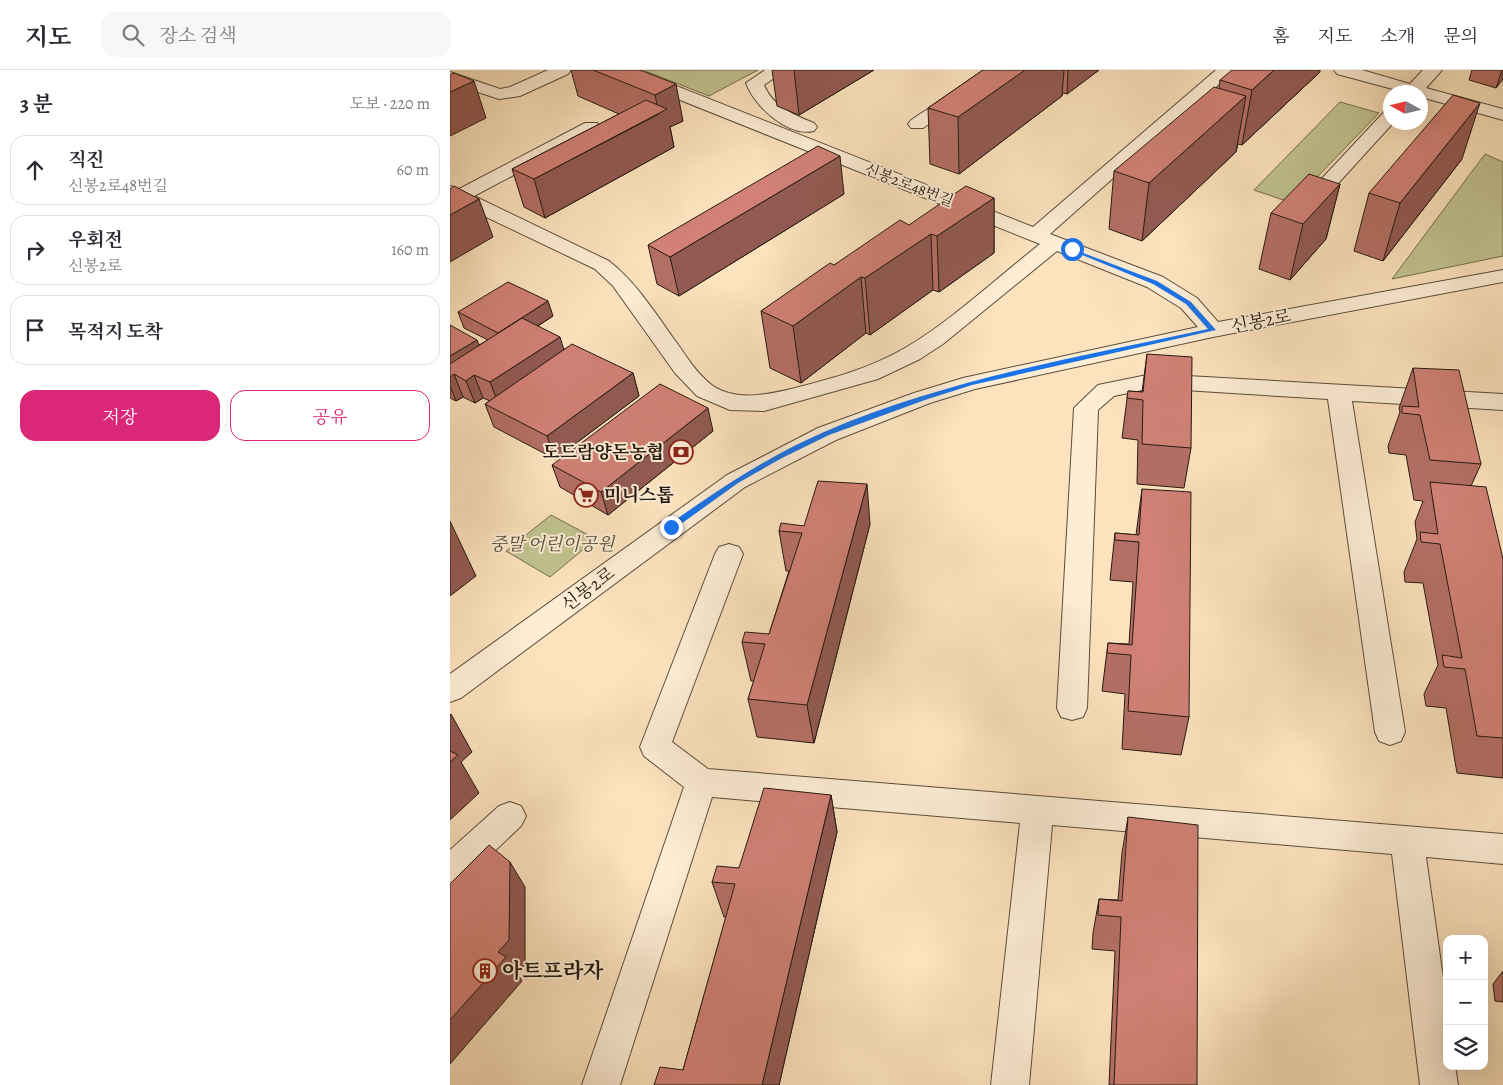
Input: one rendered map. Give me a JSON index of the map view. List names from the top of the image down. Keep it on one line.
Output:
{"streets":{"street":["신봉2로48번길","신봉2로"]},"crossings":[["신봉2로48번길","신봉2로"]],"parks":["중말 어린이공원"],"places":{"bank":["도드람양돈농협"],"supermarket":["미니스톱"],"building":["아트프라자"]},"north":"left","page":{"header":"지도","search":"장소 검색","nav":["홈","지도","소개","문의"],"heading":["3 분","도보 · 220 m"],"list":[["직진","신봉2로48번길","60 m"],["우회전","신봉2로","160 m"],"목적지 도착"],"buttons":["저장","공유"],"map_buttons":["+","−"]}}
